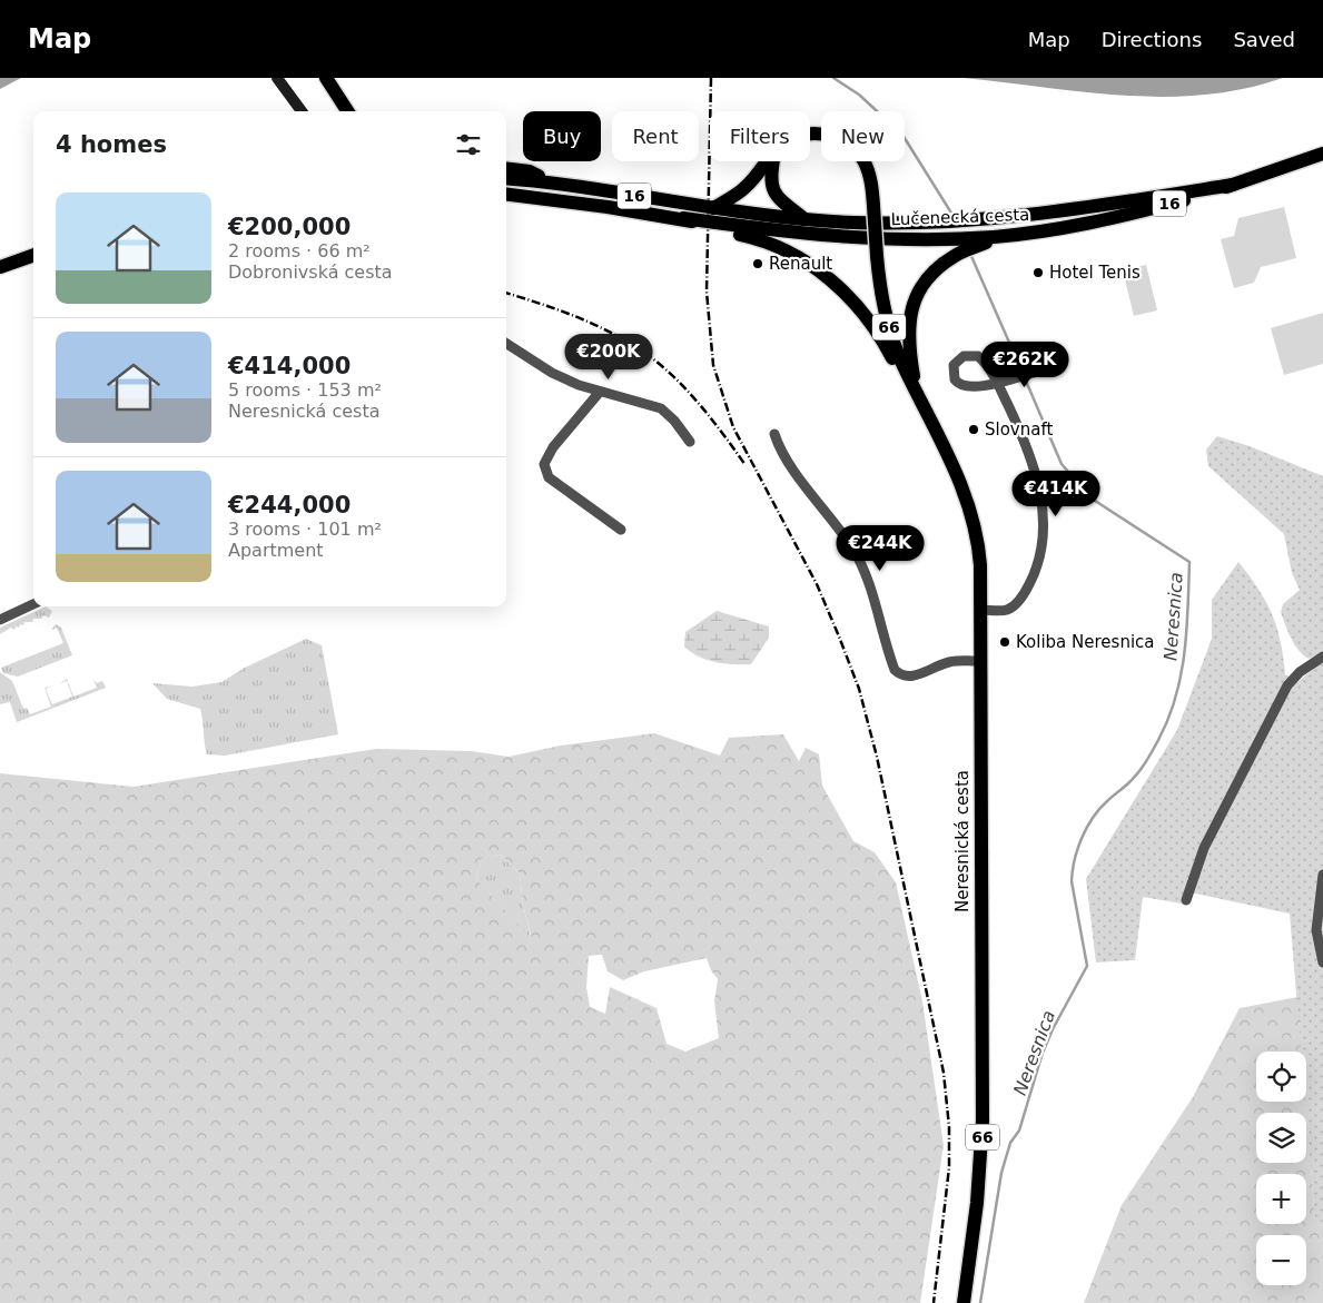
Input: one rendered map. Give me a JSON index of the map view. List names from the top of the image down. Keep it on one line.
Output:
{"streets":{"main road":["16","Lučenecká cesta","66","Neresnická cesta"]},"crossings":[["16","Lučenecká cesta"],["66","Neresnická cesta"]],"water":["Neresnica"],"places":["Renault","Hotel Tenis","Slovnaft","Koliba Neresnica"],"page":{"header":"Map","nav":["Map","Directions","Saved"],"chip":["Buy","Rent","Filters","New"],"heading":"4 homes","list":[{"name":"€200,000","note":"2 rooms · 66 m² · Dobronivská cesta"},{"name":"€414,000","note":"5 rooms · 153 m² · Neresnická cesta"},{"name":"€244,000","note":"3 rooms · 101 m² · Apartment"}],"price":["€200K","€262K","€414K","€244K"],"map_buttons":["+","−"]}}
